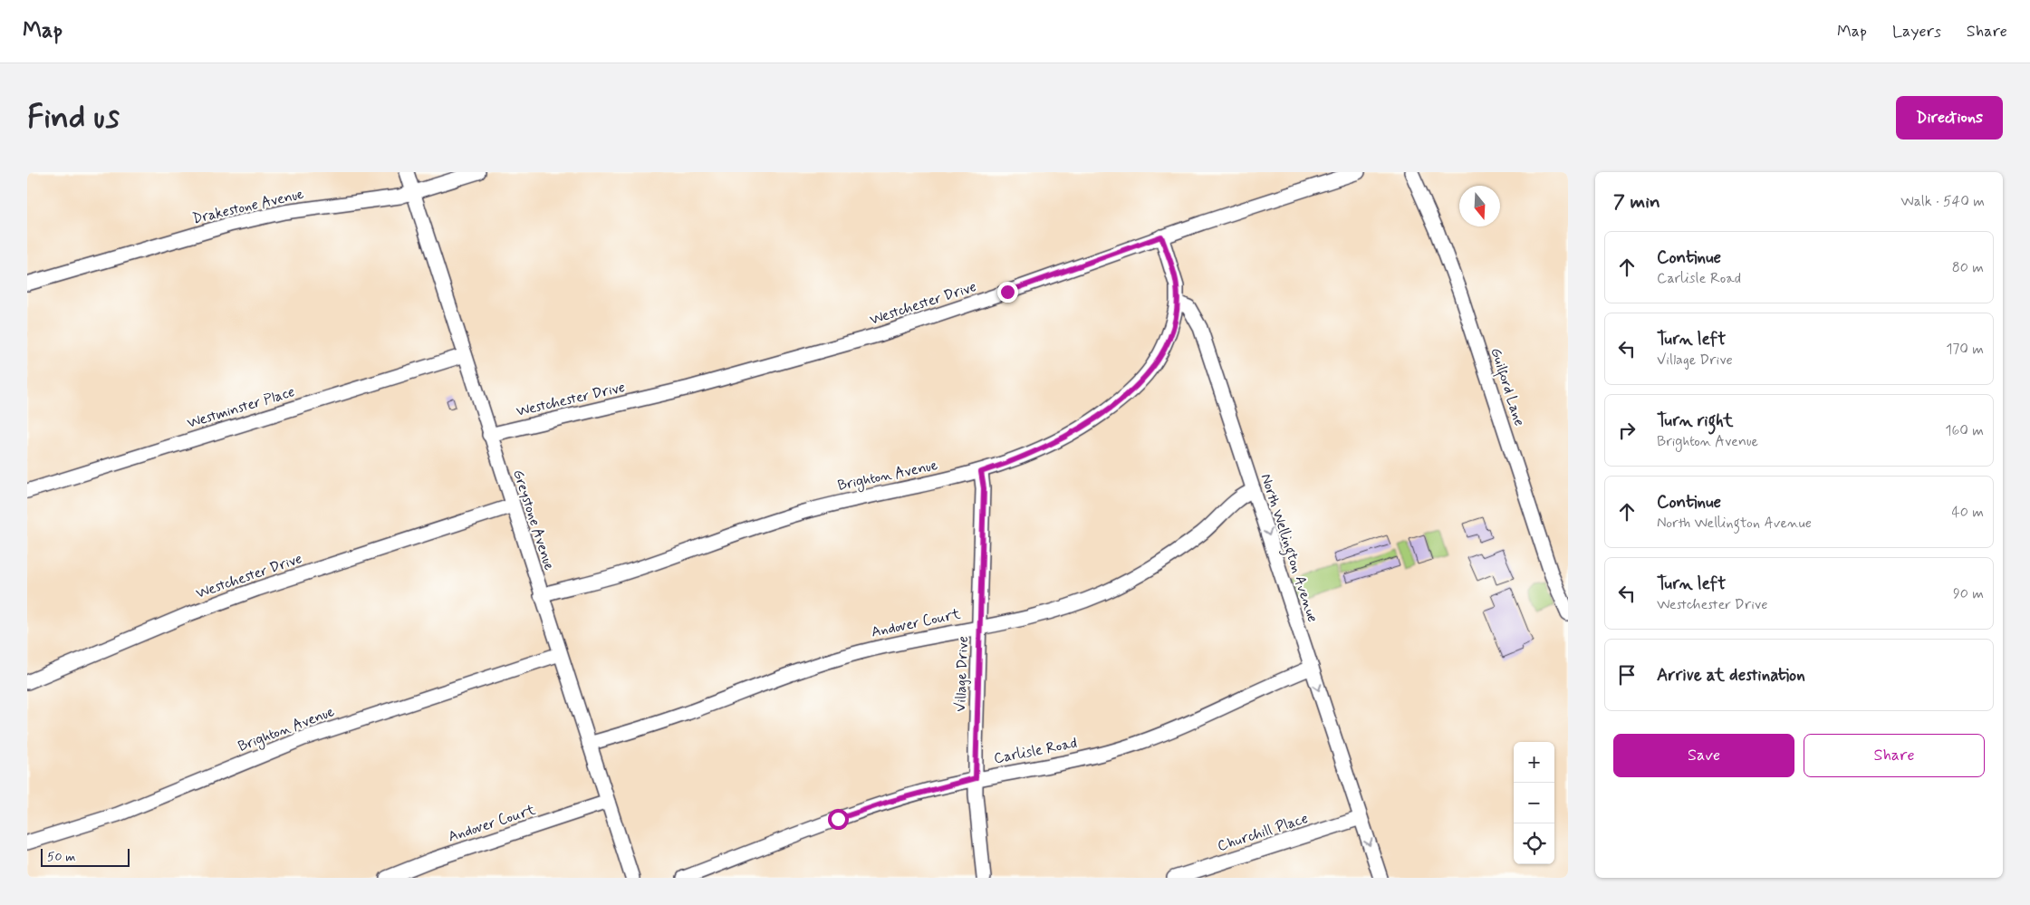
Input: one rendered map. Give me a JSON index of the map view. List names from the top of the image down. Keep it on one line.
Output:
{"streets":{"street":["Drakestone Avenue","Westchester Drive","Guilford Lane","Westminster Place","Brighton Avenue","Greystone Avenue","North Wellington Avenue","Andover Court","Village Drive","Carlisle Road","Churchill Place"]},"crossings":[["Drakestone Avenue","Greystone Avenue"],["Westchester Drive","Greystone Avenue"],["Westminster Place","Greystone Avenue"],["Brighton Avenue","Greystone Avenue"],["Brighton Avenue","North Wellington Avenue"],["Brighton Avenue","Village Drive"],["Greystone Avenue","Andover Court"],["North Wellington Avenue","Andover Court"],["North Wellington Avenue","Carlisle Road"],["North Wellington Avenue","Churchill Place"],["Andover Court","Village Drive"],["Village Drive","Carlisle Road"]],"one_way":["North Wellington Avenue"],"scale_bar":"50 m","north":"bottom","page":{"header":"Map","nav":["Map","Layers","Share"],"buttons":["Directions",["Save","Share"]],"title":"Find us","heading":["7 min","Walk · 540 m"],"list":[["Continue","Carlisle Road","80 m"],["Turn left","Village Drive","170 m"],["Turn right","Brighton Avenue","160 m"],["Continue","North Wellington Avenue","40 m"],["Turn left","Westchester Drive","90 m"],"Arrive at destination"],"map_buttons":["+","−"],"scale":"50 m"}}
